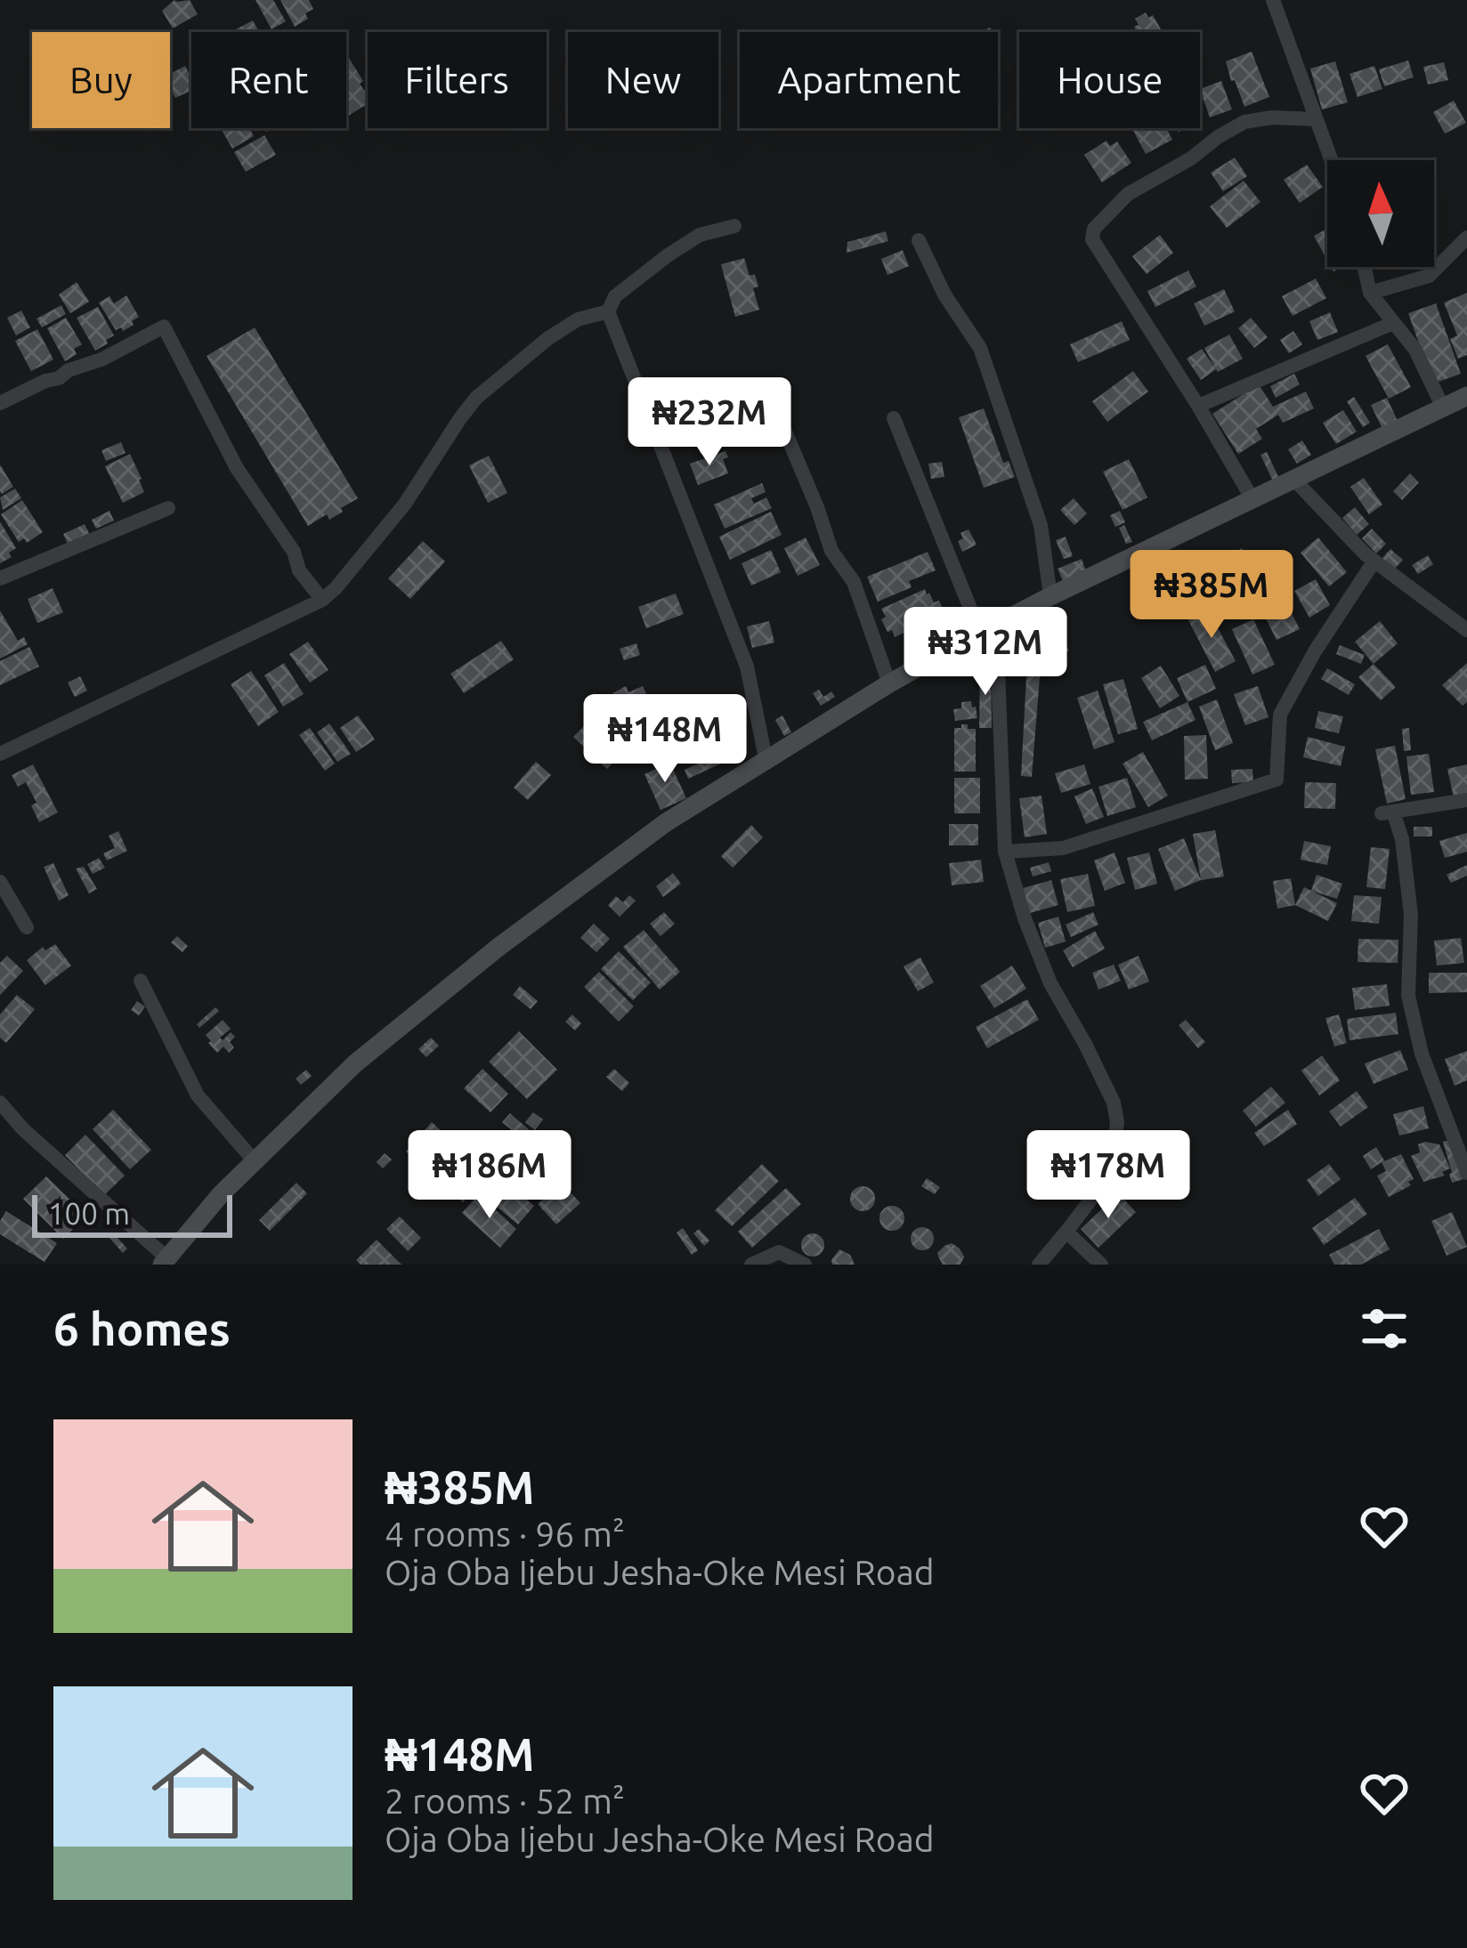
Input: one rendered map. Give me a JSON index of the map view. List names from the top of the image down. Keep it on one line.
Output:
{"scale_bar":"100 m","north":"top","page":{"chip":["Buy","Rent","Filters","New","Apartment","House"],"price":["₦232M","₦385M","₦312M","₦148M","₦186M","₦178M"],"scale":"100 m","heading":"6 homes","list":[{"name":"₦385M","note":"4 rooms · 96 m² · Oja Oba Ijebu Jesha-Oke Mesi Road"},{"name":"₦148M","note":"2 rooms · 52 m² · Oja Oba Ijebu Jesha-Oke Mesi Road"}]}}
